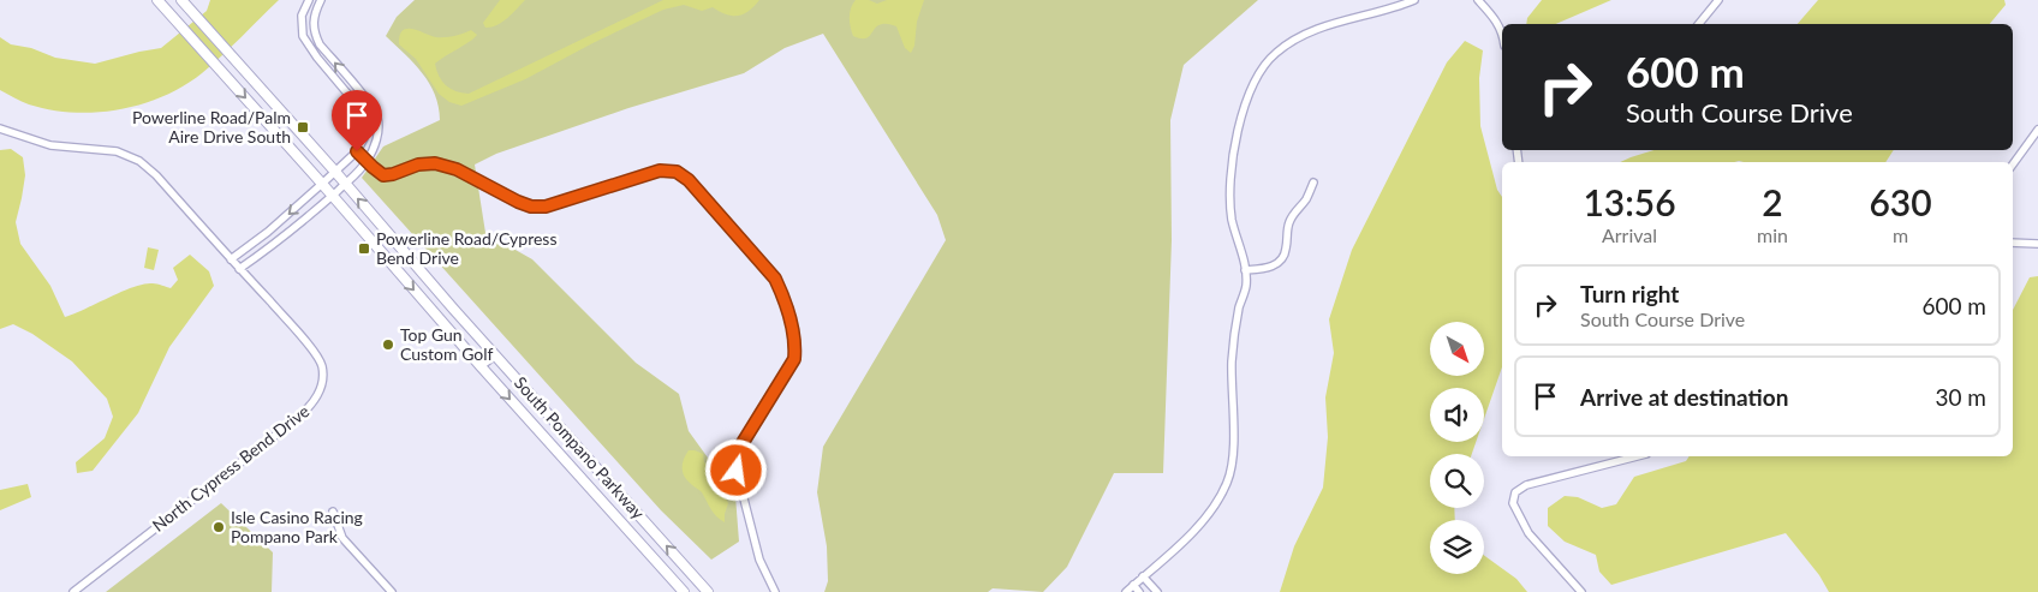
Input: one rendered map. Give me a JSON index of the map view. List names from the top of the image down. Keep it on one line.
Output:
{"streets":{"main road":["South Pompano Parkway"],"street":["North Cypress Bend Drive"]},"places":{"transit":["Powerline Road/Palm Aire Drive South","Powerline Road/Cypress Bend Drive"],"other":["Top Gun Custom Golf","Isle Casino Racing Pompano Park"]},"north":"bottom right","page":{"turn":["600 m","South Course Drive"],"eta":["13:56","Arrival","2","min","630","m"],"list":[{"name":"Turn right","note":"South Course Drive","value":"600 m"},{"name":"Arrive at destination","value":"30 m"}]}}
